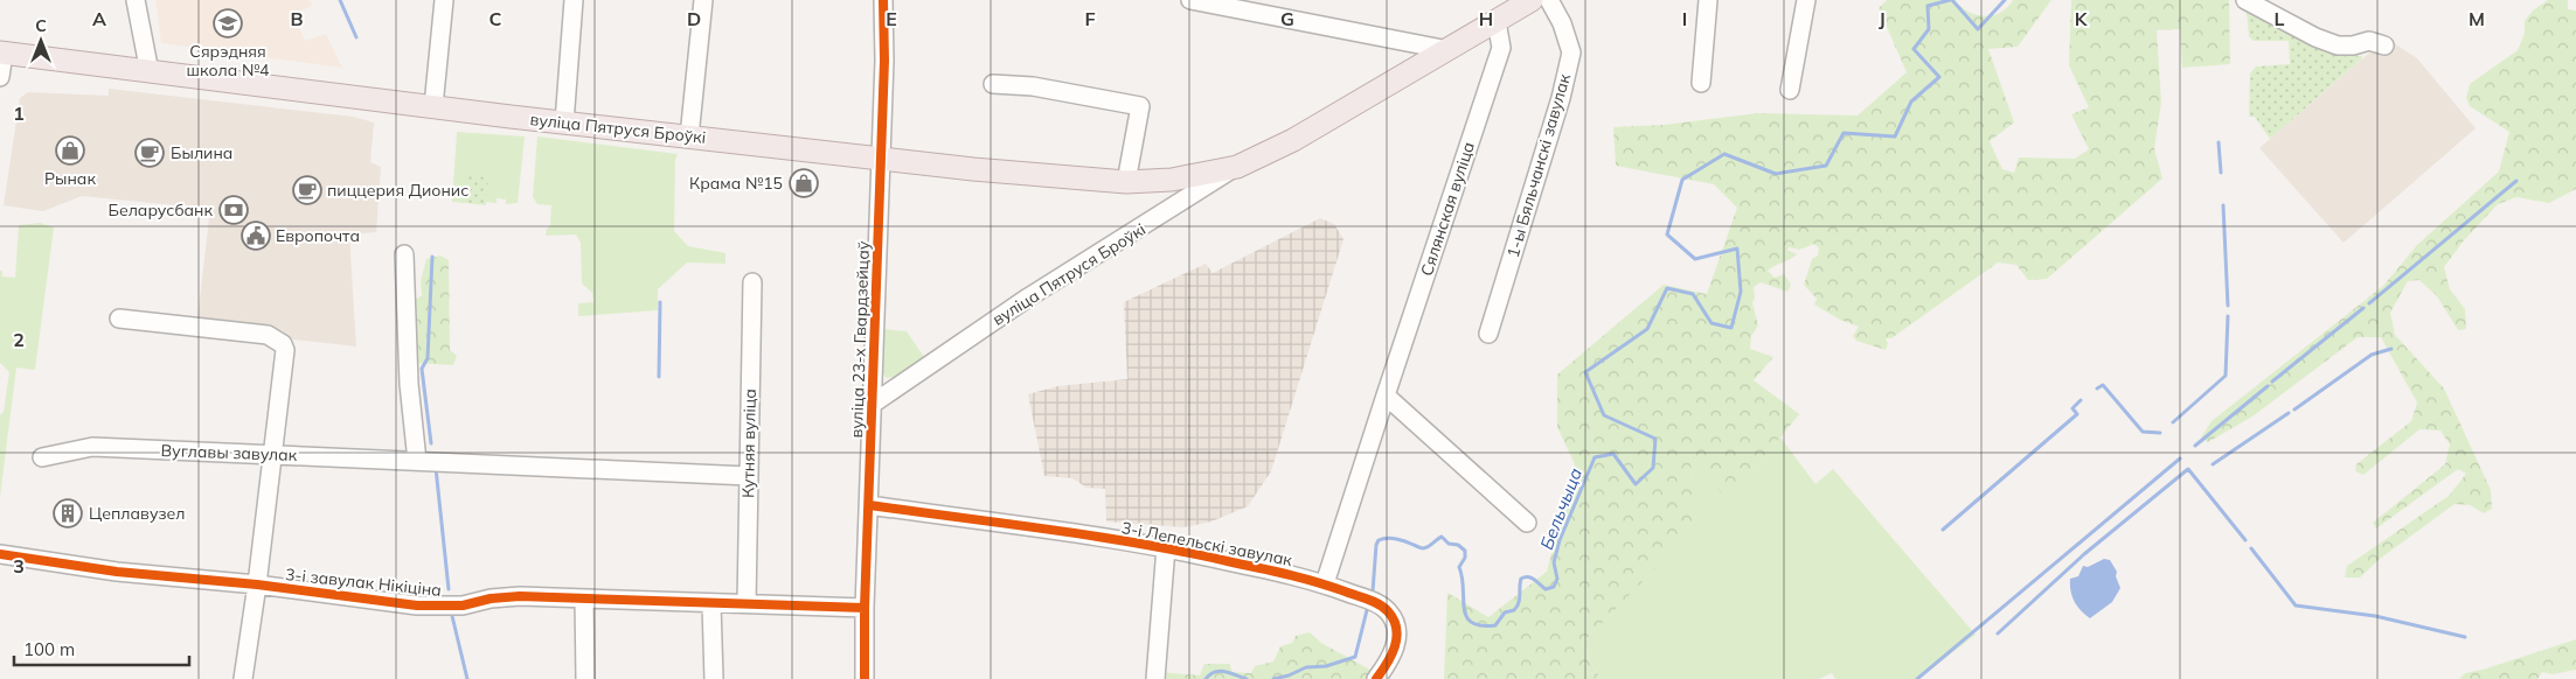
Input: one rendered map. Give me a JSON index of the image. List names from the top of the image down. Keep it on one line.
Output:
{"streets":{"main road":["вуліца Пятруся Броўкі"],"street":["1-ы Бяльчанскі завулак","Сялянская вуліца","вуліца 23-х Гвардзейцаў","Кутняя вуліца","Вуглавы завулак","3-і Лепельскі завулак","3-і завулак Нікіціна"]},"crossings":[["вуліца Пятруся Броўкі","Сялянская вуліца"],["вуліца Пятруся Броўкі","вуліца 23-х Гвардзейцаў"],["Сялянская вуліца","3-і Лепельскі завулак"],["вуліца 23-х Гвардзейцаў","3-і Лепельскі завулак"],["вуліца 23-х Гвардзейцаў","3-і завулак Нікіціна"],["Кутняя вуліца","Вуглавы завулак"],["Кутняя вуліца","3-і завулак Нікіціна"]],"water":["Бельчыца"],"places":{"school or university":["Сярэдняя школа №4"],"shop":["Рынак","Крама №15"],"cafe":["Былина","пиццерия Дионис"],"bank":["Беларусбанк"],"public building":["Европочта"],"building":["Цеплавузел"]},"scale_bar":"100 m","north":"top","grid":{"columns":["A","B","C","D","E","F","G","H","I","J","K","L","M"],"rows":["1","2","3"]}}
